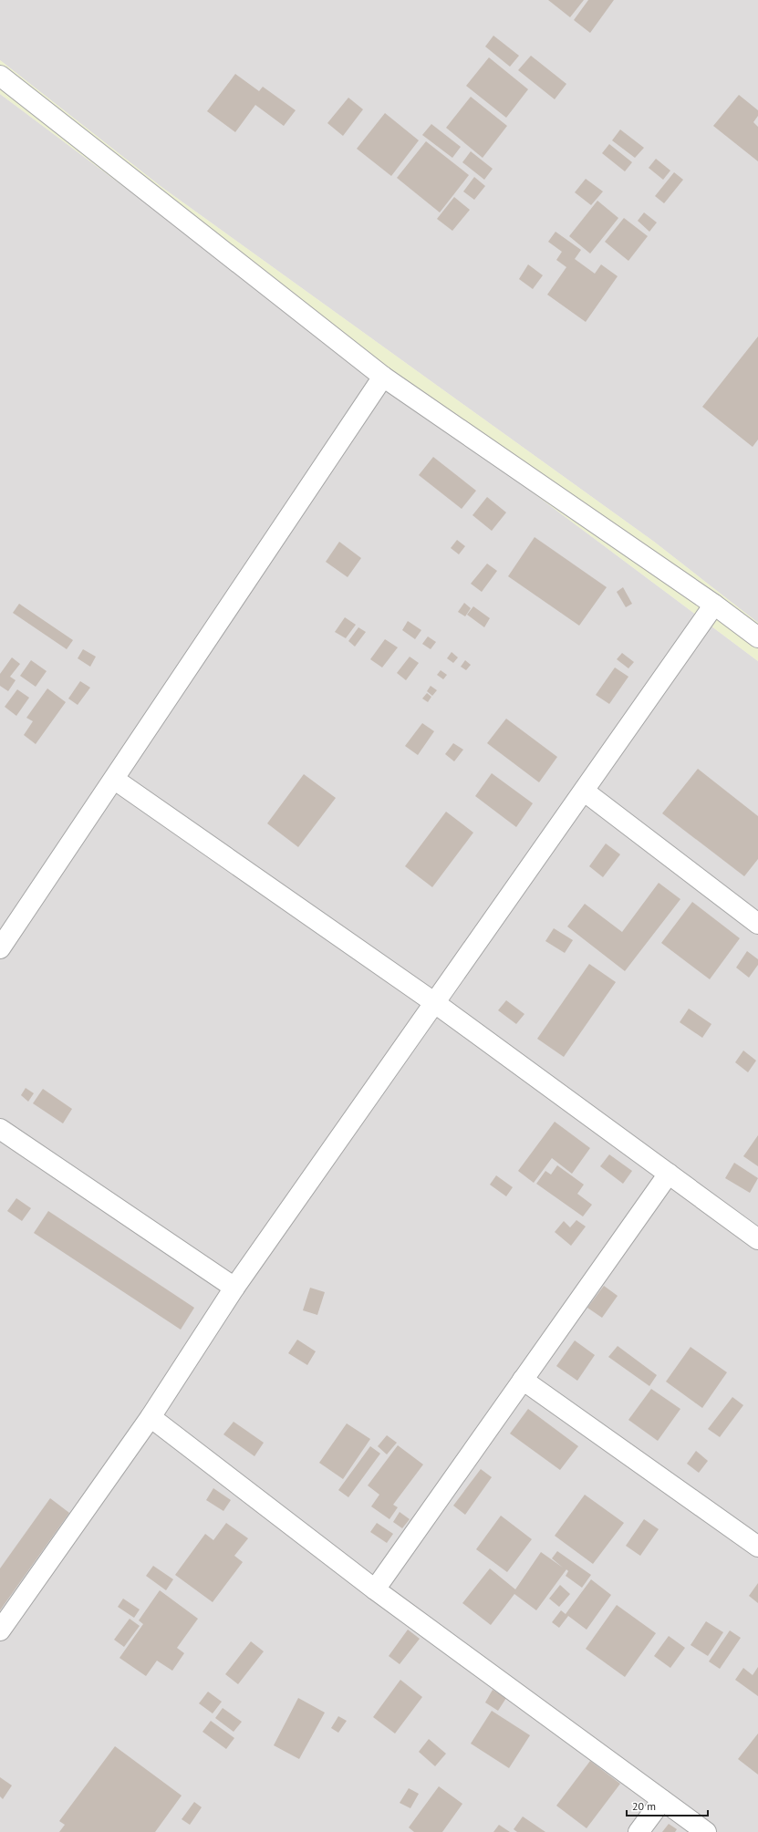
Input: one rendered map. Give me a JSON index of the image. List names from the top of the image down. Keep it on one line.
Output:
{"scale_bar":"20 m"}
